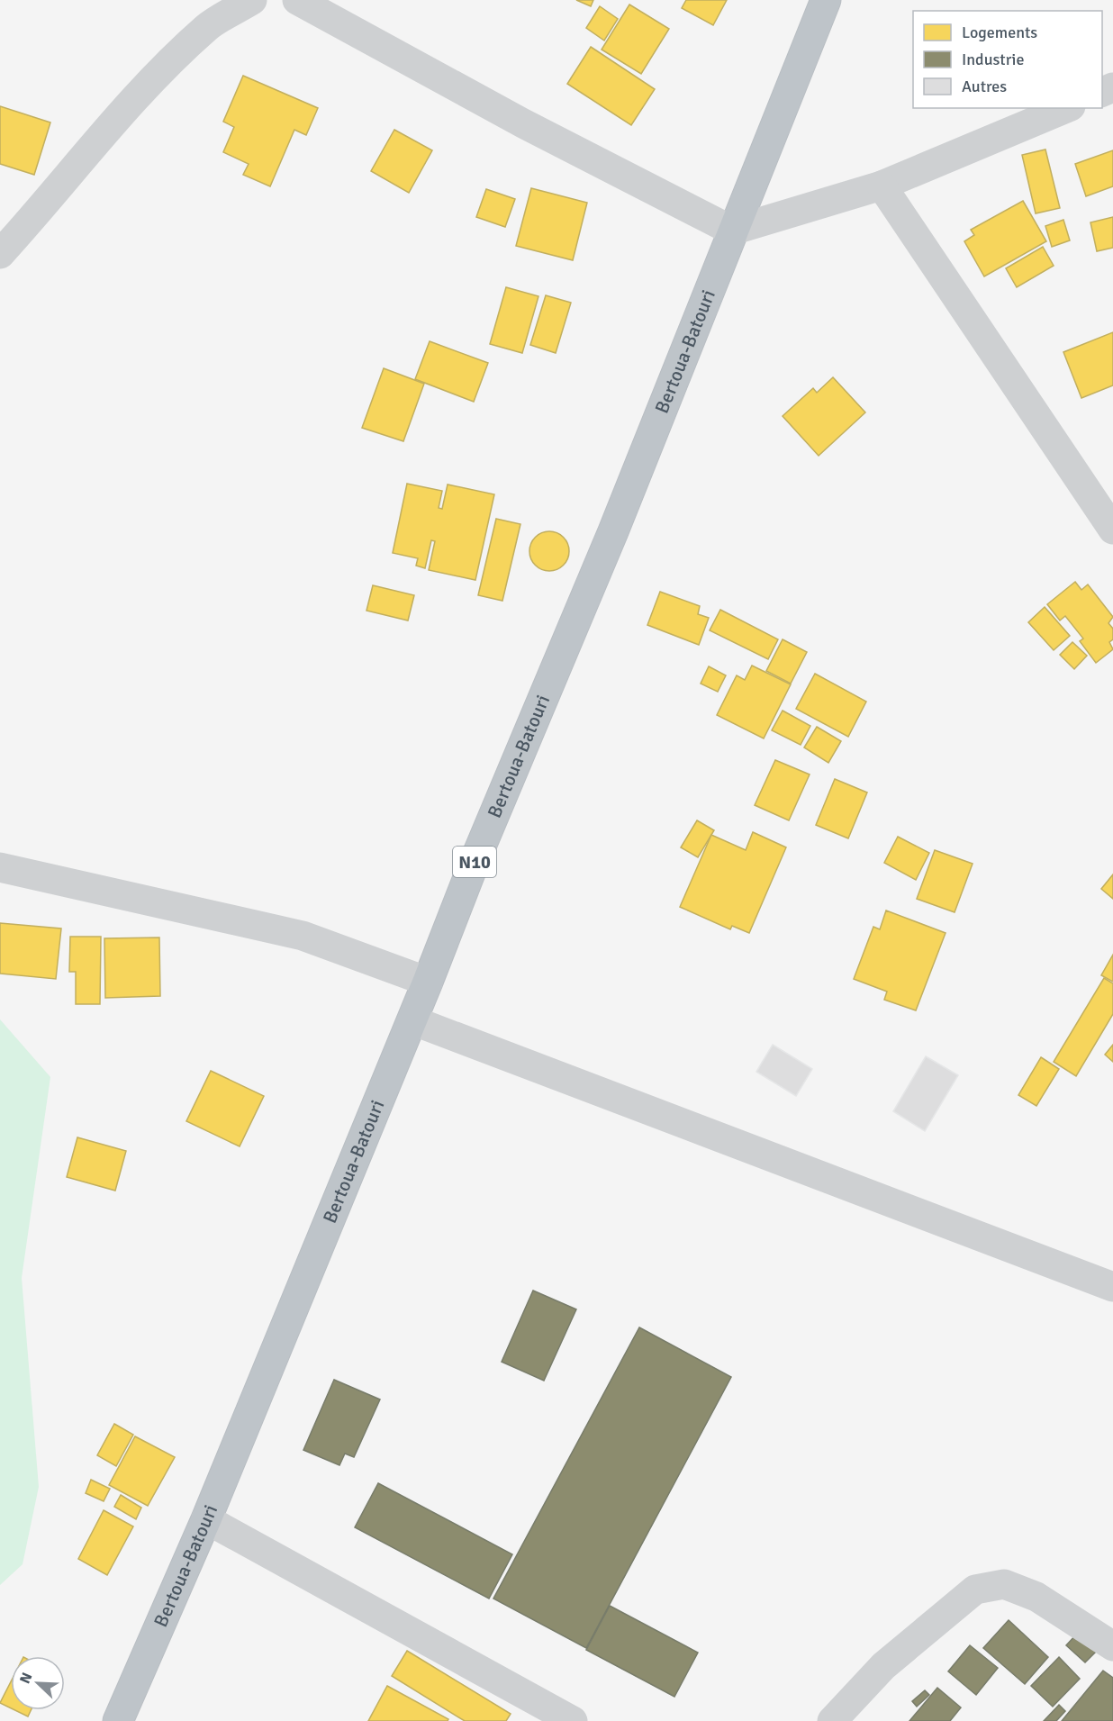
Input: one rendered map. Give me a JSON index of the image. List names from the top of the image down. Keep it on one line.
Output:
{"streets":{"highway":["Bertoua-Batouri","N10"]},"legend":["Logements","Industrie","Autres"],"north":"top left"}
